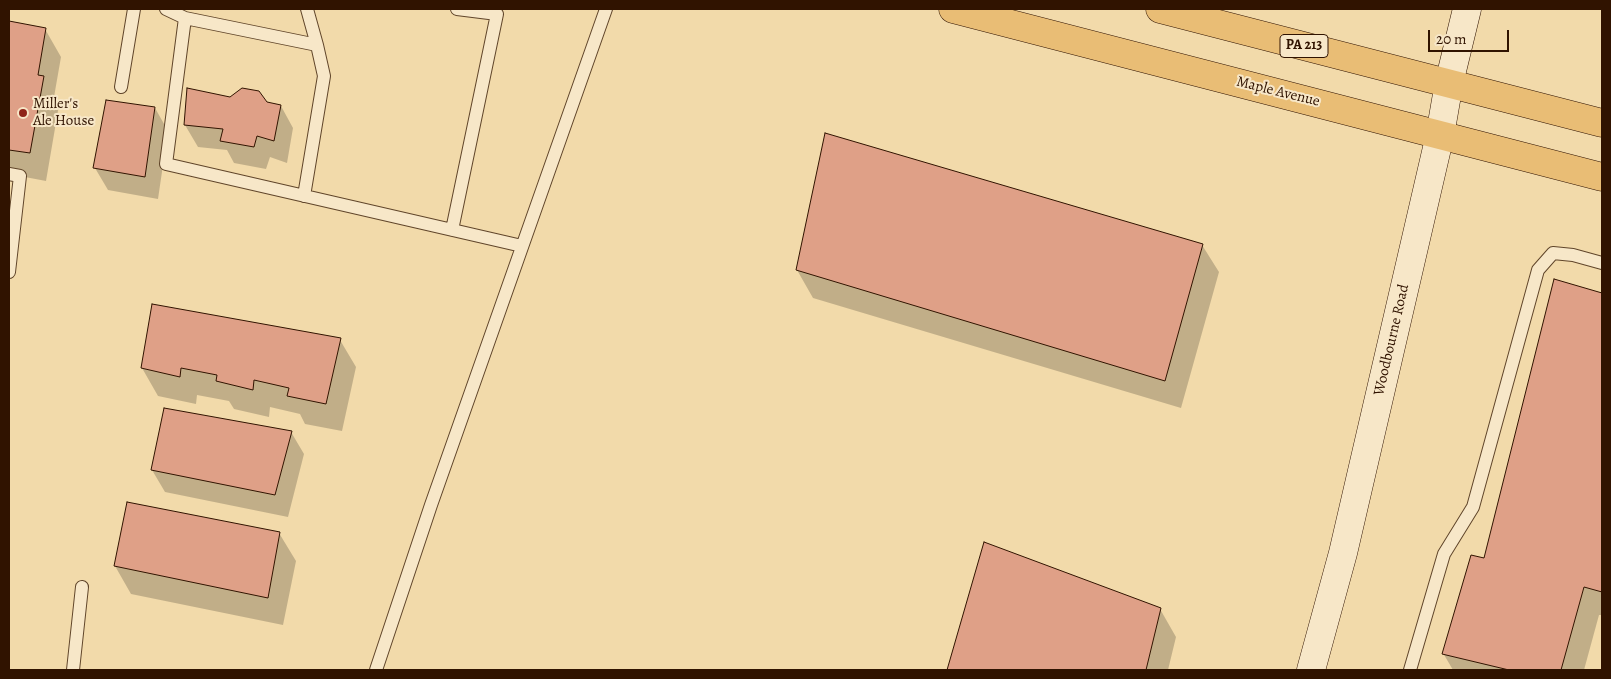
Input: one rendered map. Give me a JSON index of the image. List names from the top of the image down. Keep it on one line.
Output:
{"streets":{"main road":["PA 213","Maple Avenue","Woodbourne Road"]},"crossings":[["PA 213","Woodbourne Road"],["Maple Avenue","Woodbourne Road"]],"places":["Miller's Ale House"],"scale_bar":"20 m"}
